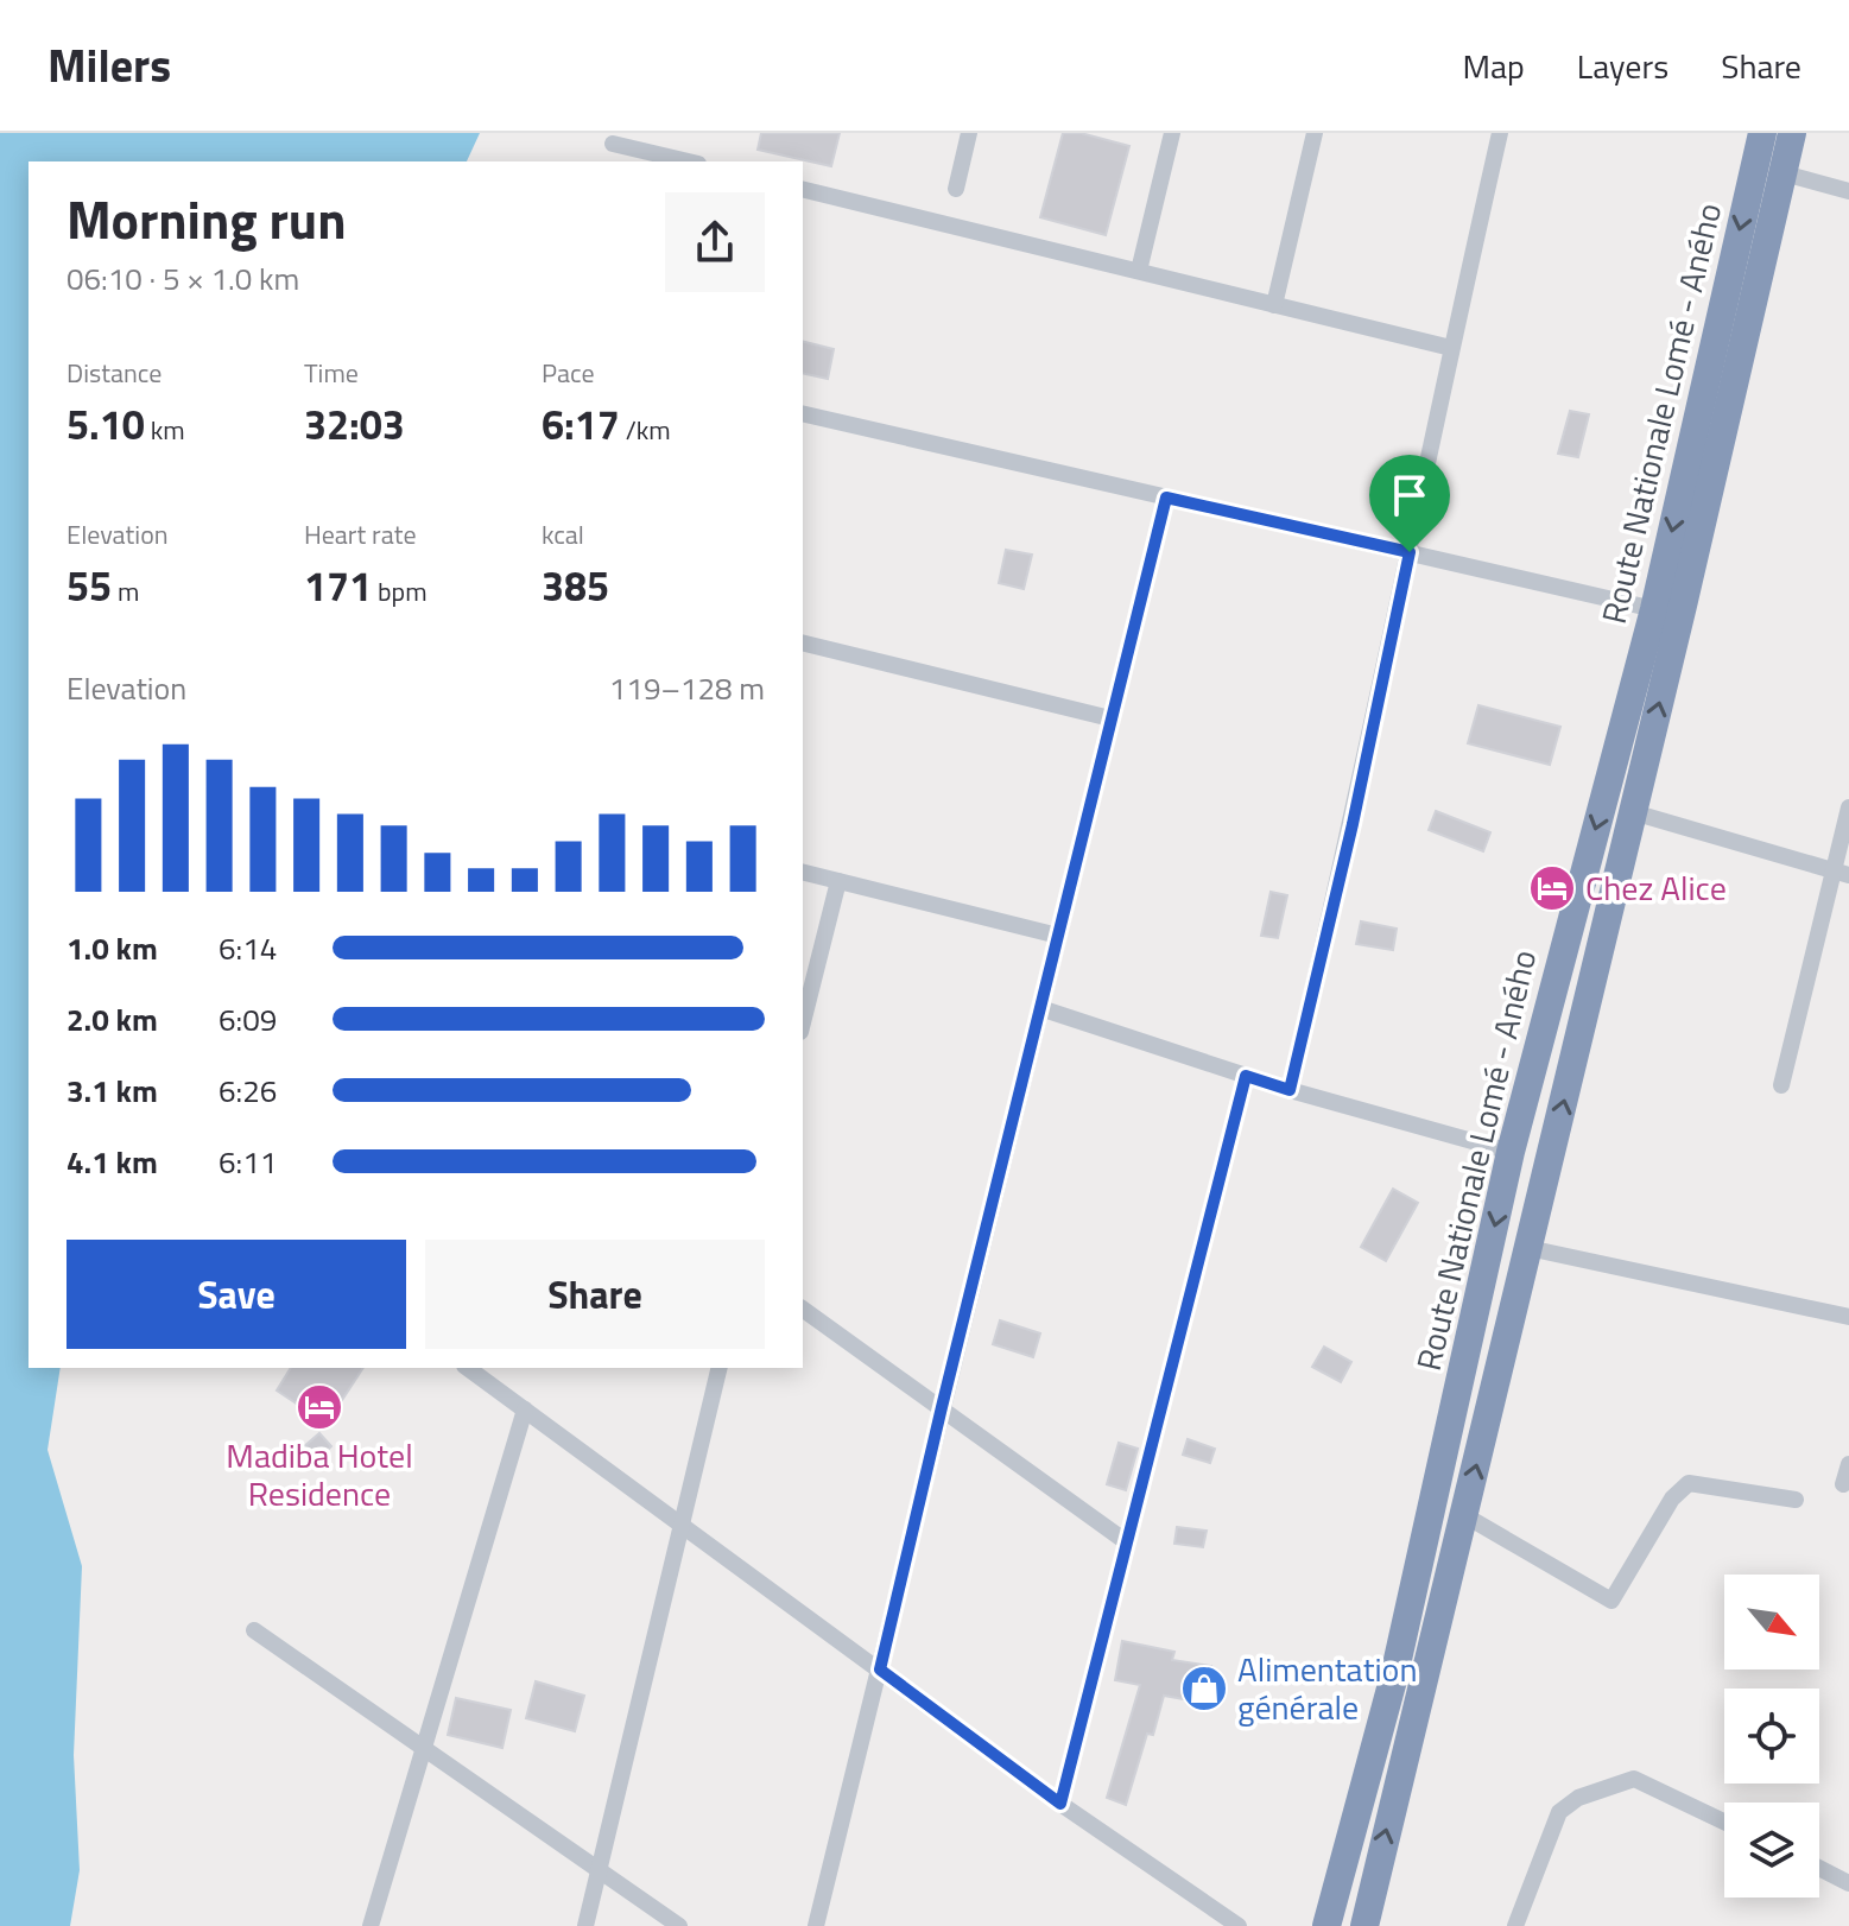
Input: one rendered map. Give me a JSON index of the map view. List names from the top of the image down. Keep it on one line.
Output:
{"streets":{"highway":["Route Nationale Lomé - Aného"]},"places":{"hotel":["Chez Alice","Madiba Hotel Residence"],"shop":["Alimentation générale"]},"north":"bottom right","page":{"header":"Milers","nav":["Map","Layers","Share"],"heading":["Morning run","06:10 · 5 × 1.0 km"],"stats":[["Distance","5.10 km"],["Time","32:03"],["Pace","6:17 /km"],["Elevation","55 m"],["Heart rate","171 bpm"],["kcal","385"]],"chart":["Elevation","119–128 m"],"list":[{"name":"1.0 km","note":"6:14"},{"name":"2.0 km","note":"6:09"},{"name":"3.1 km","note":"6:26"},{"name":"4.1 km","note":"6:11"}],"buttons":["Save","Share"]}}
